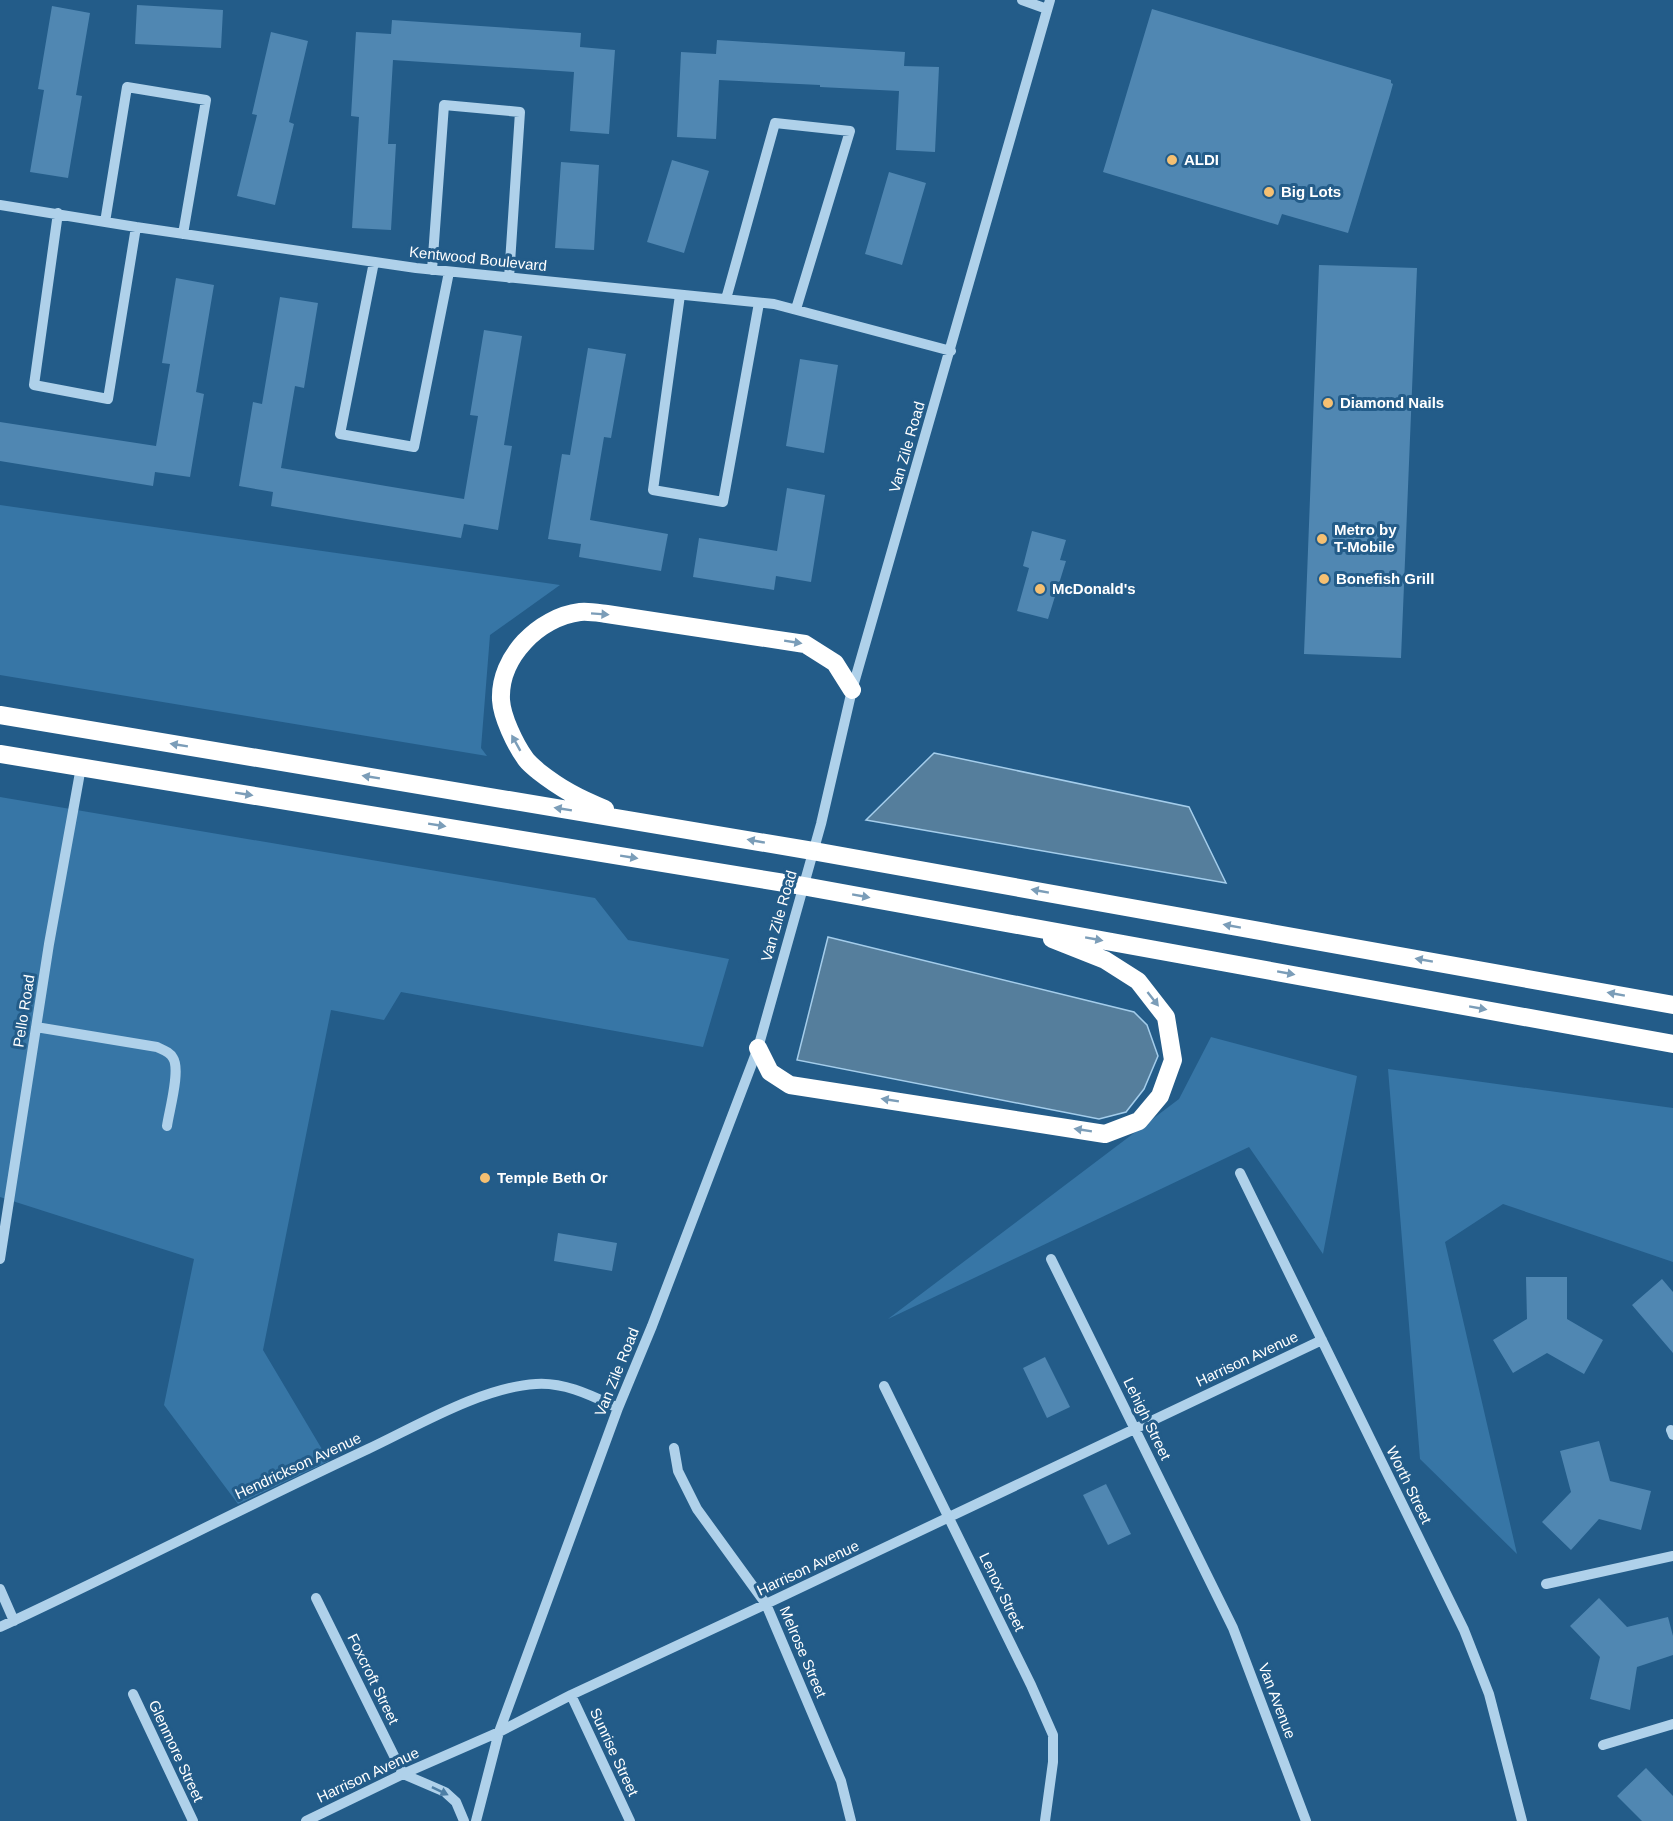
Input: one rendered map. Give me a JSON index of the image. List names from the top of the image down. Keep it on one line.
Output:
{"streets":{"street":["Kentwood Boulevard","Van Zile Road","Pello Road","Harrison Avenue","Lehigh Street","Hendrickson Avenue","Worth Street","Lenox Street","Melrose Street","Foxcroft Street","Van Avenue","Glenmore Street","Sunrise Street"]},"crossings":[["Kentwood Boulevard","Van Zile Road"],["Van Zile Road","Harrison Avenue"],["Van Zile Road","Hendrickson Avenue"],["Harrison Avenue","Lehigh Street"],["Harrison Avenue","Worth Street"],["Harrison Avenue","Lenox Street"],["Harrison Avenue","Melrose Street"],["Harrison Avenue","Foxcroft Street"],["Harrison Avenue","Sunrise Street"],["Lehigh Street","Van Avenue"]],"places":["ALDI","Big Lots","Diamond Nails","Metro by T-Mobile","Bonefish Grill","McDonald's","Temple Beth Or"]}
